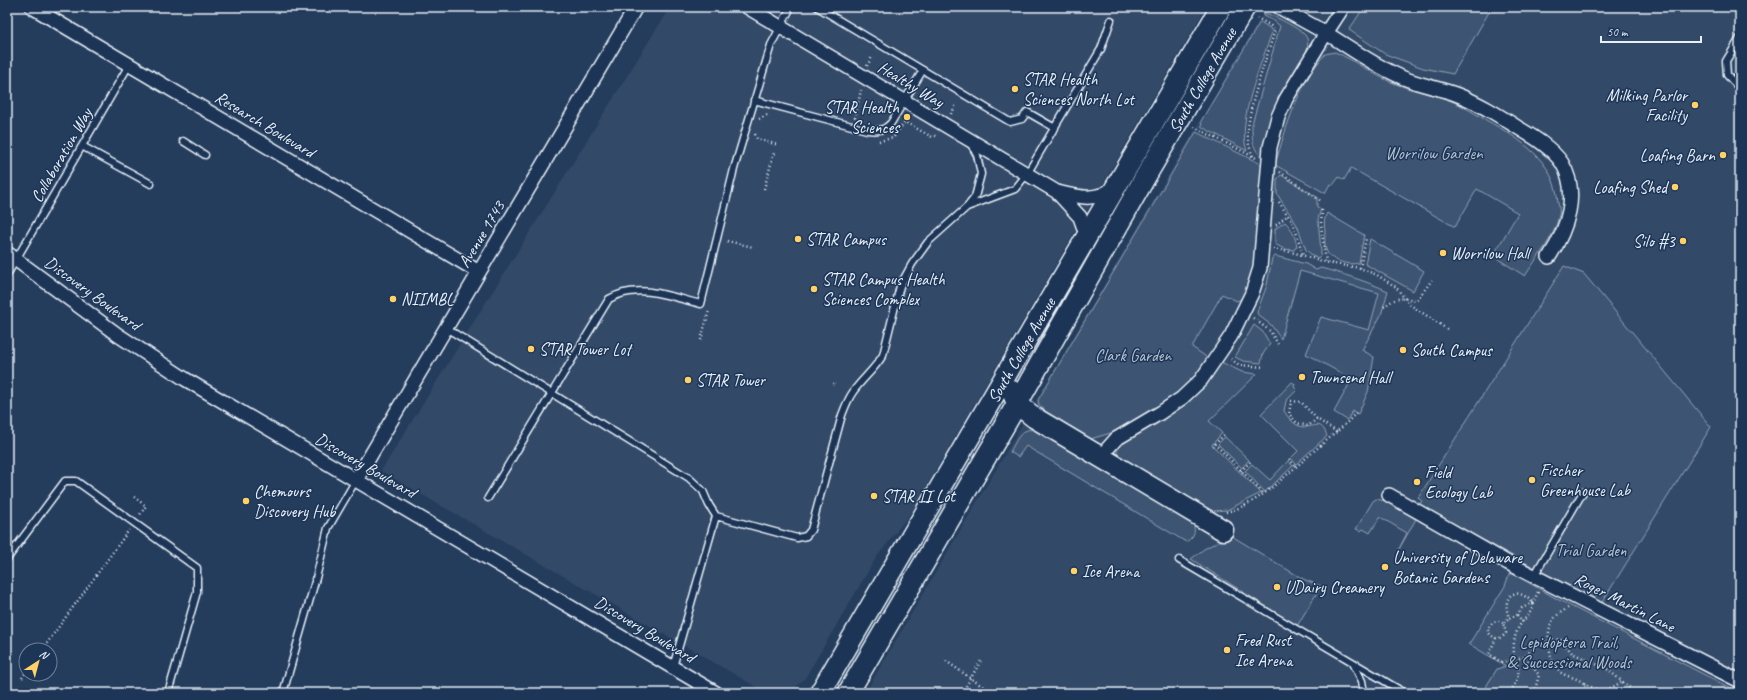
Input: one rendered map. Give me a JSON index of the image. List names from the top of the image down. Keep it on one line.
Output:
{"streets":{"main road":["South College Avenue"],"street":["Healthy Way","Research Boulevard","Avenue 1743","Discovery Boulevard","Roger Martin Lane"],"lane":["Collaboration Way"]},"crossings":[["South College Avenue","Healthy Way"],["Research Boulevard","Collaboration Way"],["Research Boulevard","Avenue 1743"],["Collaboration Way","Discovery Boulevard"],["Avenue 1743","Discovery Boulevard"]],"parks":["Worrilow Garden","Clark Garden","Trial Garden","Lepidoptera Trail, & Successional Woods"],"places":["STAR Health Sciences North Lot","Milking Parlor Facility","STAR Health Sciences","Loafing Barn","Loafing Shed","STAR Campus","Silo #3","Worrilow Hall","STAR Campus Health Sciences Complex","NIIMBL","STAR Tower Lot","South Campus","Townsend Hall","STAR Tower","Fischer Greenhouse Lab","Field Ecology Lab","STAR II Lot","Chemours Discovery Hub","University of Delaware Botanic Gardens","Ice Arena","UDairy Creamery","Fred Rust Ice Arena"],"scale_bar":"50 m","north":"top right"}
